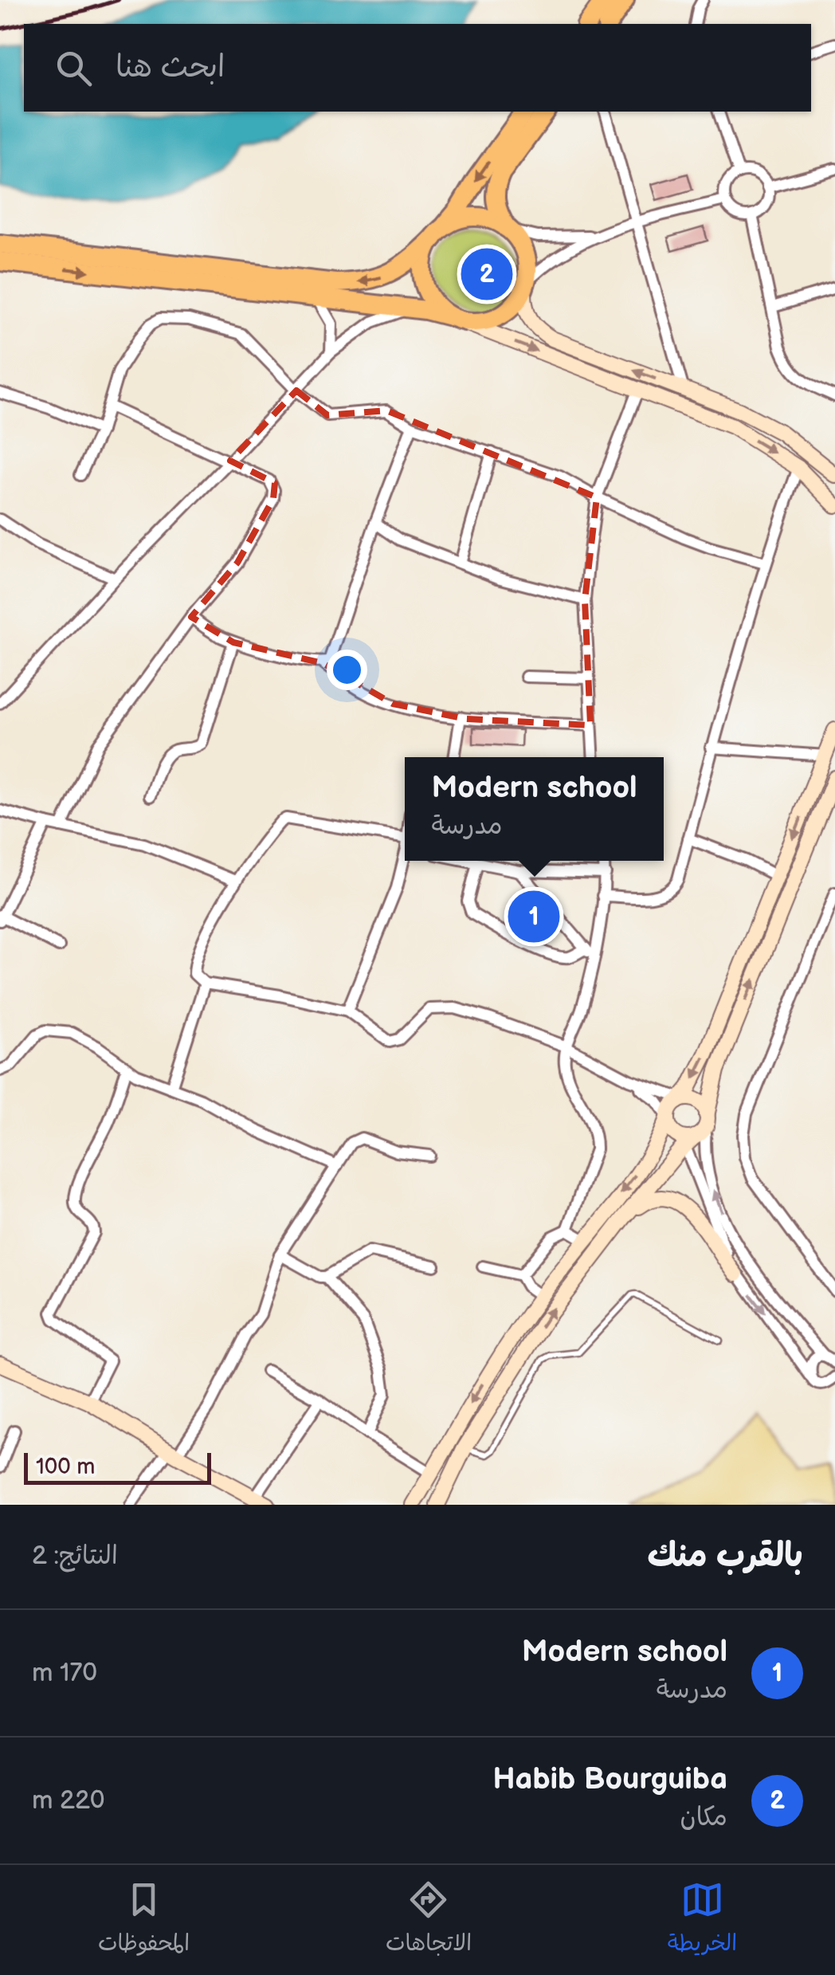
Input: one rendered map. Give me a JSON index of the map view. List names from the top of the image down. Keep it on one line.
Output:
{"scale_bar":"100 m","page":{"search":"ابحث هنا","pins":["2","1"],"popup":["Modern school","مدرسة"],"scale":"100 m","heading":["بالقرب منك","النتائج: 2"],"list":[{"mark":"1","name":"Modern school","note":"مدرسة","value":"170 m"},{"mark":"2","name":"Habib Bourguiba","note":"مكان","value":"220 m"}],"nav":["الخريطة","الاتجاهات","المحفوظات"]}}
